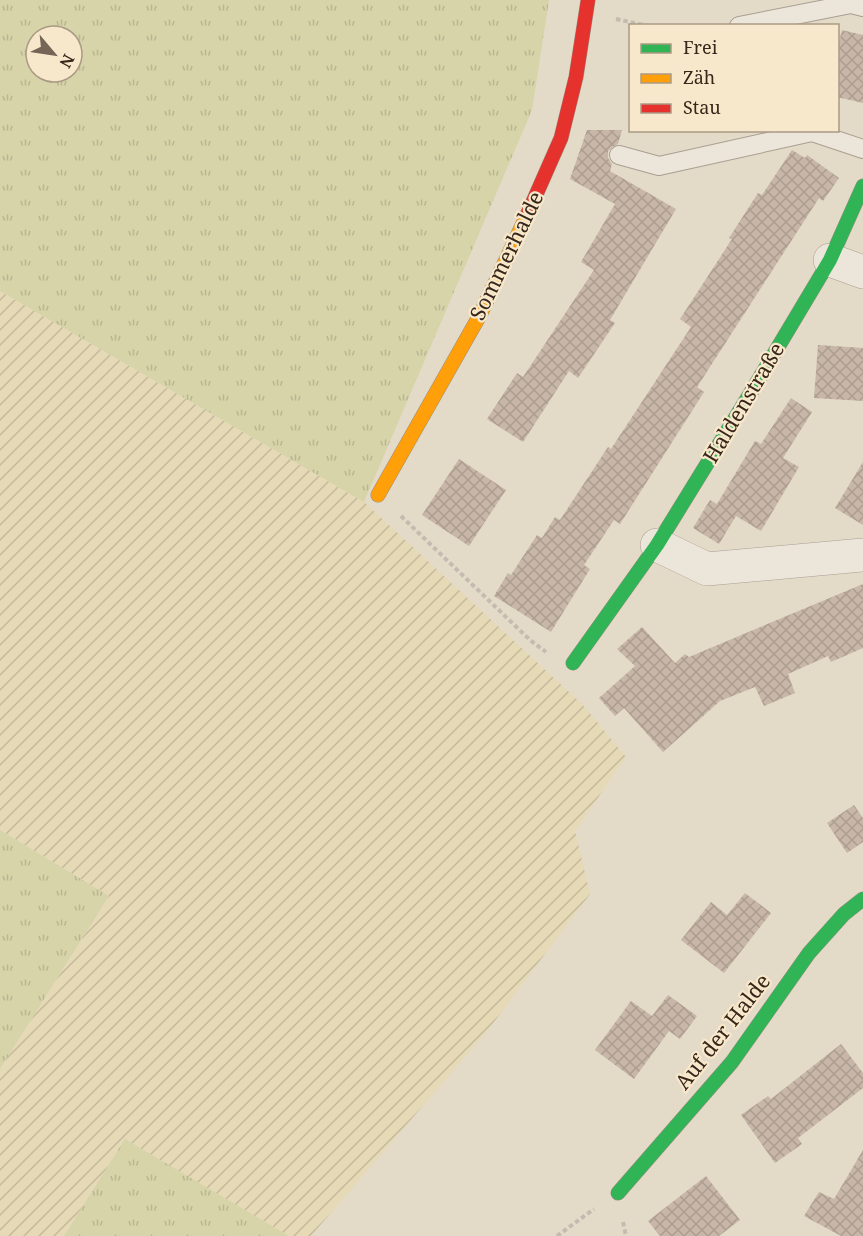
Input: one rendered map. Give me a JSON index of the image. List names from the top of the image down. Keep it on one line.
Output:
{"streets":{"street":["Sommerhalde","Haldenstraße","Auf der Halde"]},"legend":["Frei","Zäh","Stau"],"north":"bottom right"}
